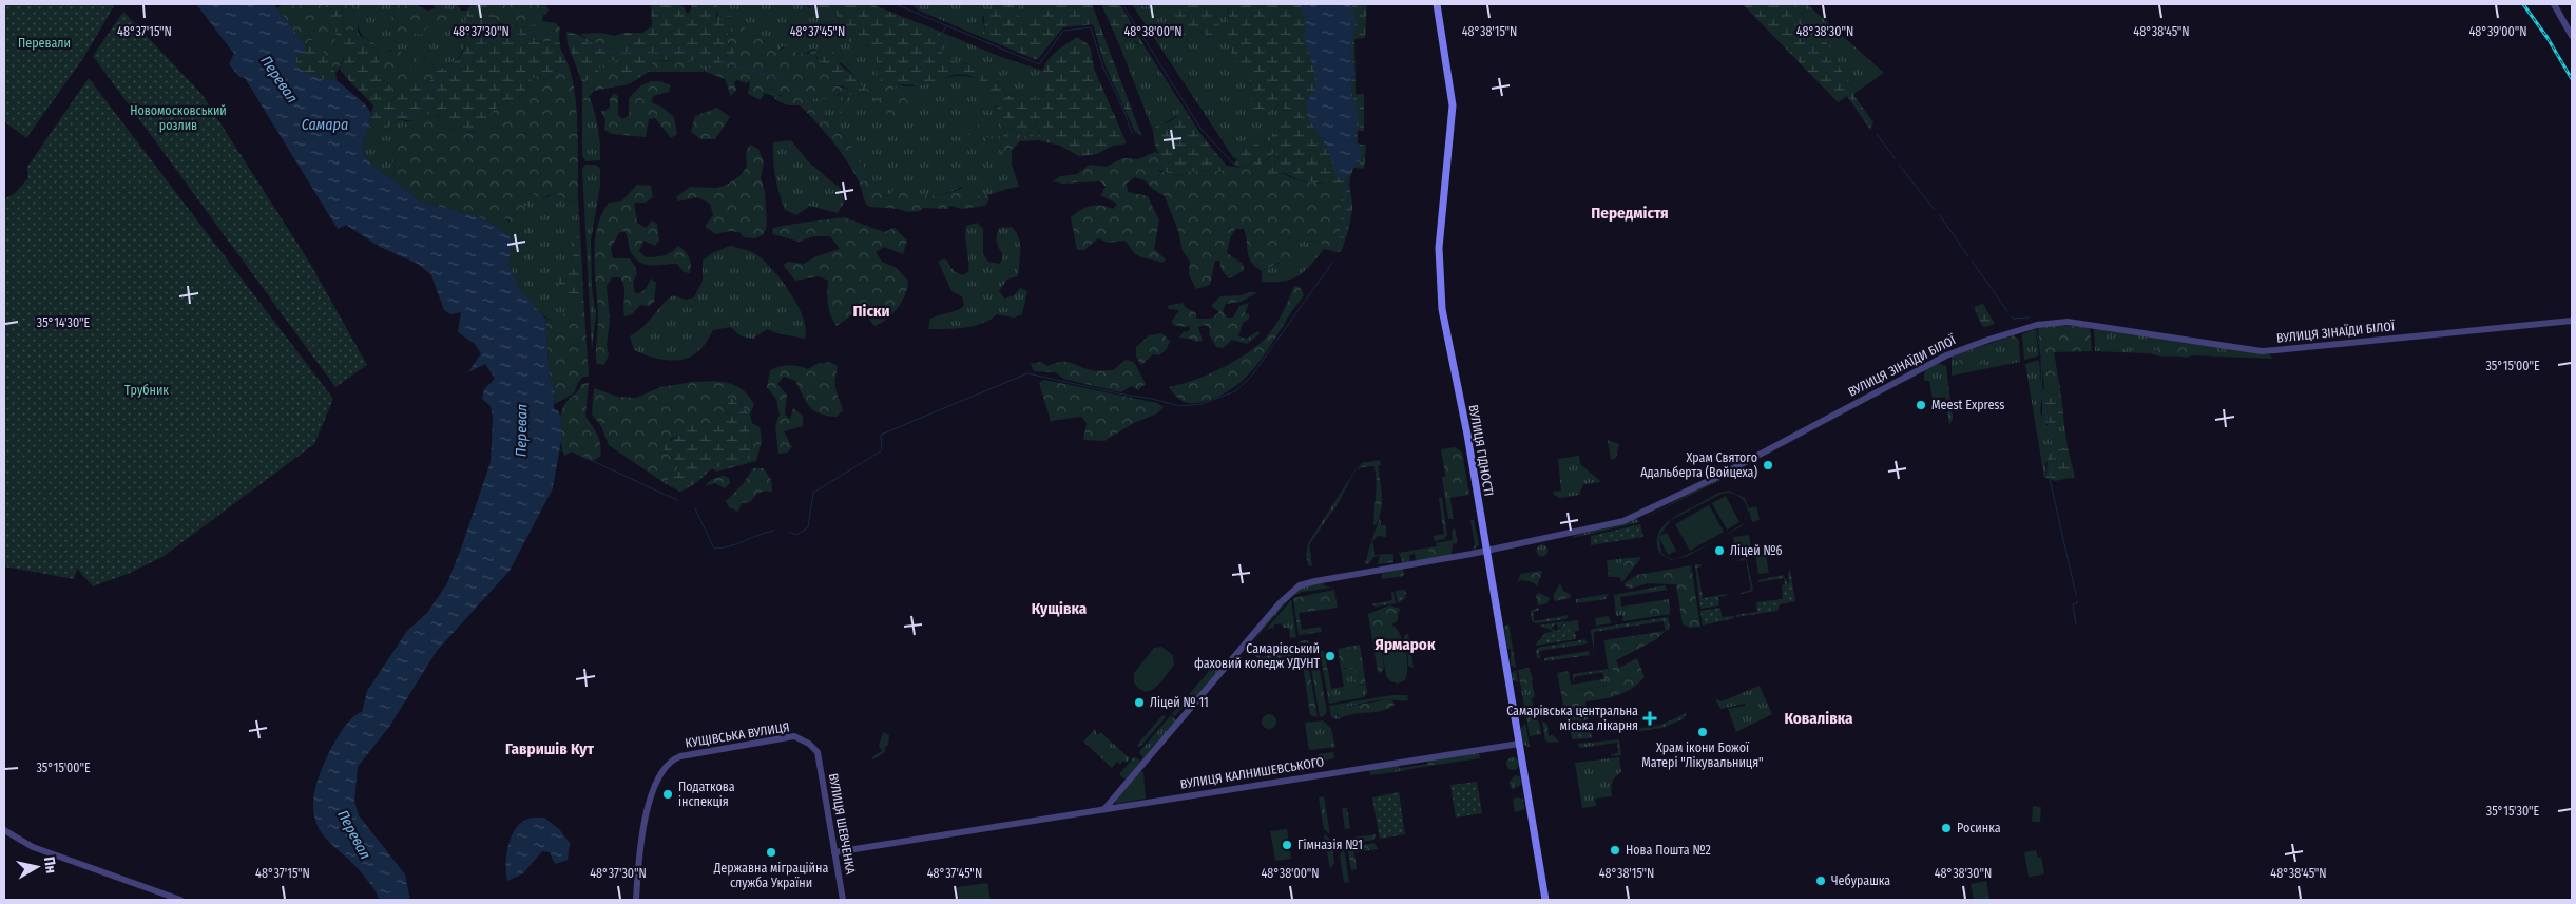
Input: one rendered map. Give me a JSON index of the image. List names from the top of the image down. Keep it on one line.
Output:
{"streets":{"main road":["ВУЛИЦЯ ГІДНОСТІ"],"street":["ВУЛИЦЯ ЗІНАЇДИ БІЛОЇ","КУЩІВСЬКА ВУЛИЦЯ","ВУЛИЦЯ КАЛНИШЕВСЬКОГО","ВУЛИЦЯ ШЕВЧЕНКА"]},"crossings":[["ВУЛИЦЯ ЗІНАЇДИ БІЛОЇ","ВУЛИЦЯ ГІДНОСТІ"],["ВУЛИЦЯ ЗІНАЇДИ БІЛОЇ","ВУЛИЦЯ КАЛНИШЕВСЬКОГО"],["ВУЛИЦЯ ГІДНОСТІ","ВУЛИЦЯ КАЛНИШЕВСЬКОГО"],["КУЩІВСЬКА ВУЛИЦЯ","ВУЛИЦЯ ШЕВЧЕНКА"],["ВУЛИЦЯ КАЛНИШЕВСЬКОГО","ВУЛИЦЯ ШЕВЧЕНКА"]],"districts":["Передмістя","Піски","Кущівка","Ярмарок","Ковалівка","Гавришів Кут"],"water":["Перевал","Самара"],"parks":["Перевали","Новомосковський розлив","Трубник"],"places":{"other":["Meest Express","Храм Святого Адальберта (Войцеха)","Ліцей №6","Самарівський фаховий коледж УДУНТ","Ліцей № 11","Храм ікони Божої Матері \"Лікувальниця\"","Податкова інспекція","Росинка","Гімназія №1","Нова Пошта №2","Державна міграційна служба України","Чебурашка"],"health":["Самарівська центральна міська лікарня"]},"north":"right","coordinates":["48°37'15\"N","48°37'30\"N","48°37'45\"N","48°38'15\"N","48°38'30\"N","48°38'45\"N","48°38'00\"N","48°39'00\"N","35°14'30\"E","35°15'00\"E","35°15'30\"E"]}
